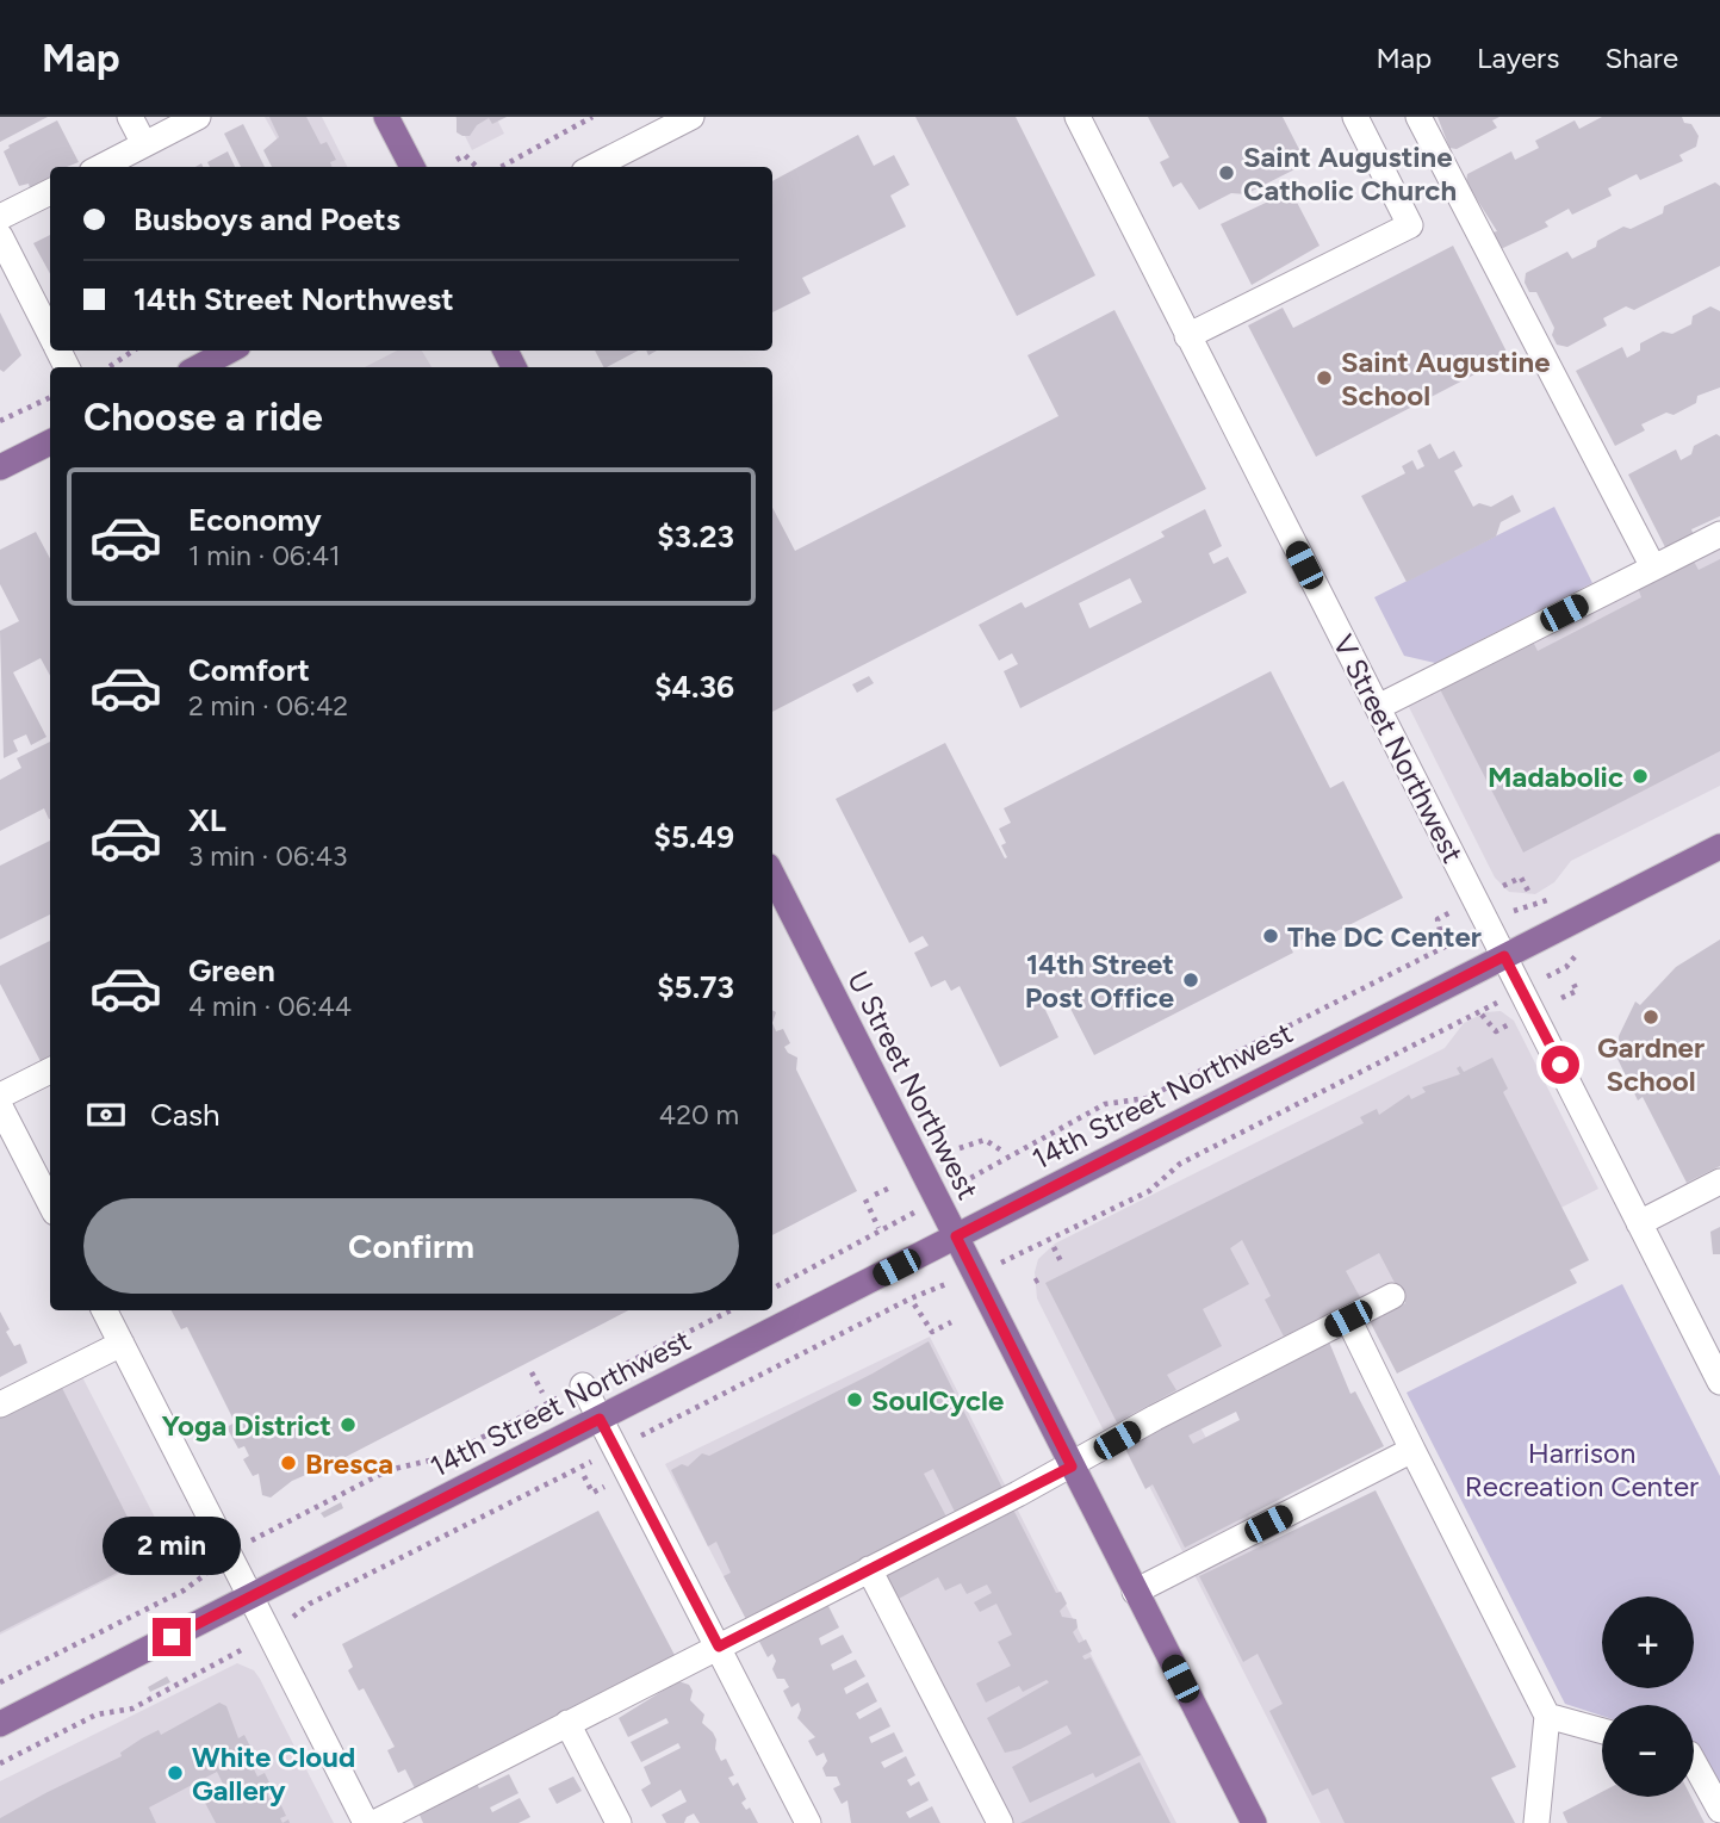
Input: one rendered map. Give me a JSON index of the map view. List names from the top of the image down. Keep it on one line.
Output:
{"streets":{"main road":["U Street Northwest","14th Street Northwest"],"street":["V Street Northwest"]},"crossings":[["V Street Northwest","14th Street Northwest"],["U Street Northwest","14th Street Northwest"]],"parks":["Harrison Recreation Center"],"places":["Saint Augustine Catholic Church","Saint Augustine School","Madabolic","The DC Center","14th Street Post Office","Gardner School","SoulCycle","Yoga District","Bresca","White Cloud Gallery"],"page":{"header":"Map","nav":["Map","Layers","Share"],"banner":["Busboys and Poets","14th Street Northwest"],"heading":"Choose a ride","list":[{"name":"Economy","note":"1 min · 06:41","value":"$3.23"},{"name":"Comfort","note":"2 min · 06:42","value":"$4.36"},{"name":"XL","note":"3 min · 06:43","value":"$5.49"},{"name":"Green","note":"4 min · 06:44","value":"$5.73"}],"pay":["Cash","420 m"],"buttons":"Confirm","bubble":"2 min","map_buttons":["+","−"]}}
